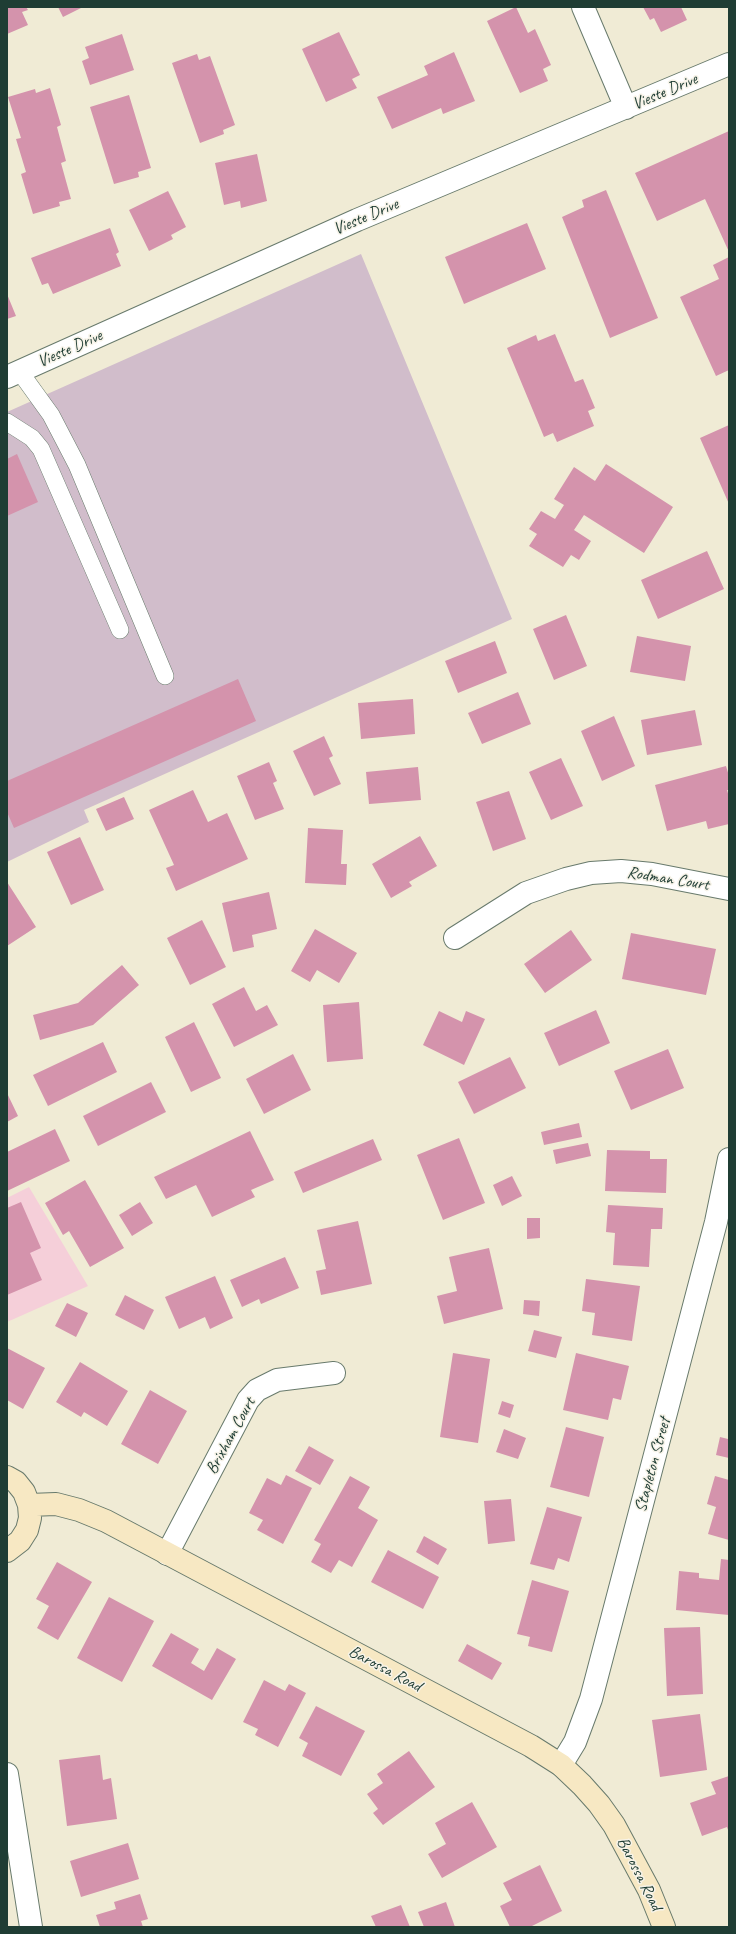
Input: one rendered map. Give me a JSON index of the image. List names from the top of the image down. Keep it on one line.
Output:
{"streets":{"street":["Vieste Drive","Rodman Court","Brixham Court","Stapleton Street","Barossa Road"]},"crossings":[["Brixham Court","Barossa Road"],["Stapleton Street","Barossa Road"]]}
